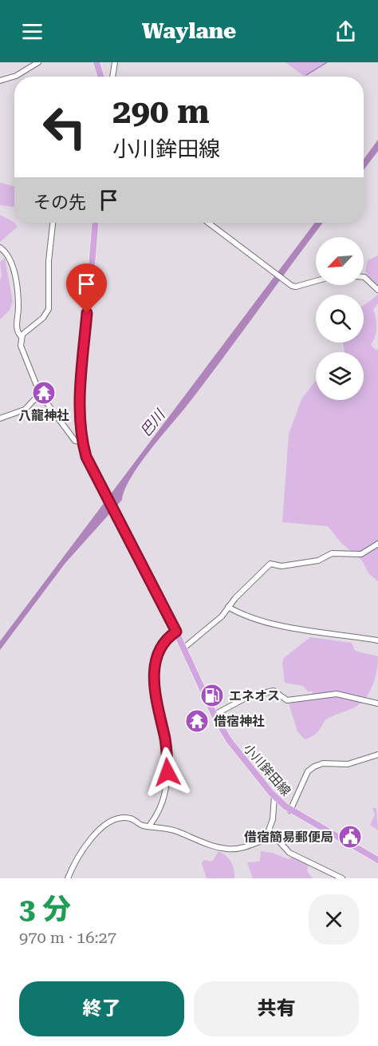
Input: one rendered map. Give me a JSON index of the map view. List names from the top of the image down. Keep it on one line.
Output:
{"streets":{"main road":["小川鉾田線"]},"water":["巴川"],"places":{"temple":["八龍神社","借宿神社"],"fuel station":["エネオス"],"public building":["借宿簡易郵便局"]},"north":"bottom left","page":{"header":"Waylane","turn":["290 m","小川鉾田線"],"then":"その先","heading":["3 分","970 m · 16:27"],"buttons":["終了","共有"]}}
